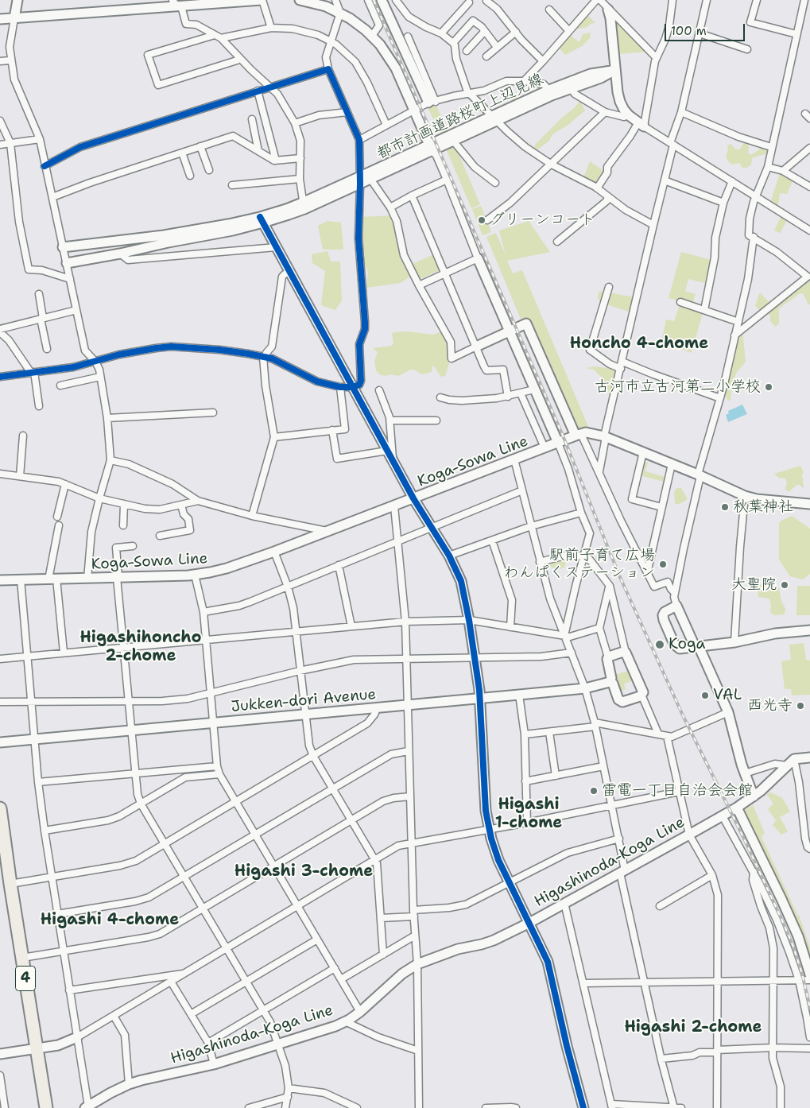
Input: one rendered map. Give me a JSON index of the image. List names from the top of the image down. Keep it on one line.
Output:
{"streets":{"highway":["4"],"street":["都市計画道路桜町上辺見線","Koga-Sowa Line","Jukken-dori Avenue","Higashinoda-Koga Line"]},"districts":["Honcho 4-chome","Higashihoncho 2-chome","Higashi 1-chome","Higashi 3-chome","Higashi 4-chome","Higashi 2-chome"],"places":["グリーンコート","古河市立古河第二小学校","秋葉神社","駅前子育て広場 わんぱくステーション","大聖院","Koga","VAL","西光寺","雷電一丁目自治会会館"],"scale_bar":"100 m"}
